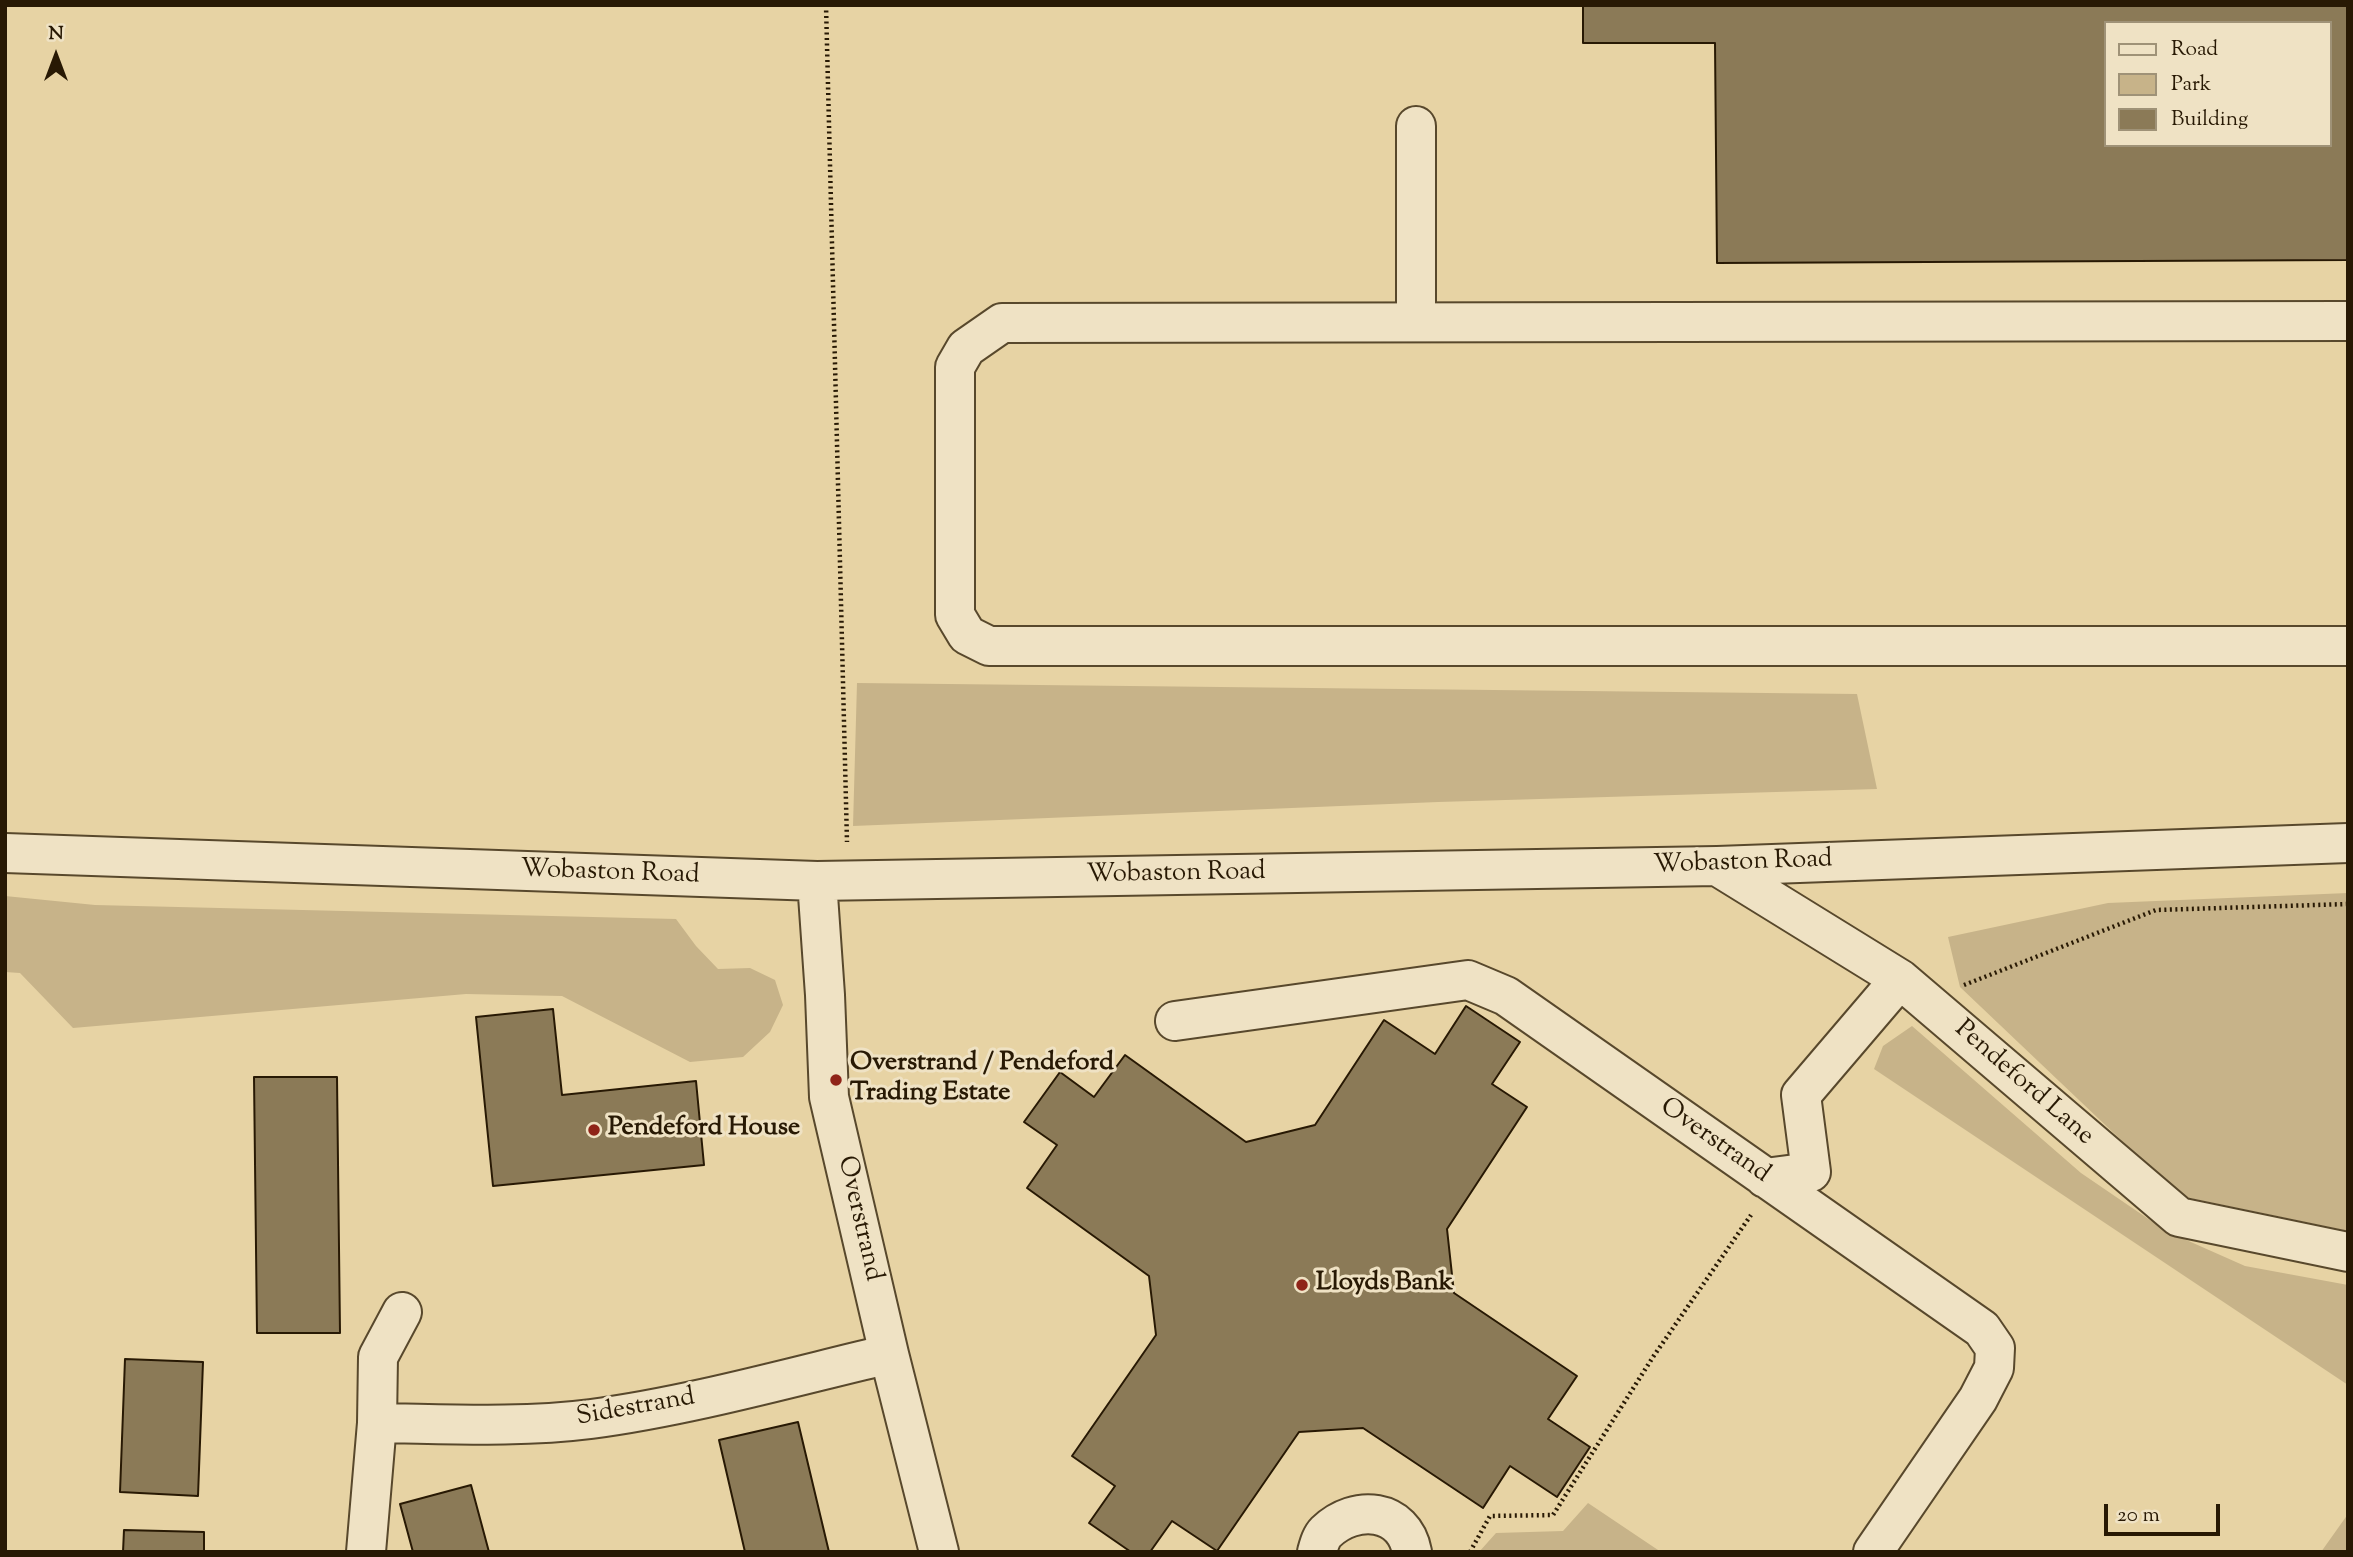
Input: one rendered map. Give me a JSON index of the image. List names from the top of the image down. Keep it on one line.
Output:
{"streets":{"street":["Wobaston Road","Pendeford Lane","Overstrand","Sidestrand"]},"crossings":[["Wobaston Road","Pendeford Lane"],["Wobaston Road","Overstrand"],["Overstrand","Sidestrand"]],"places":["Overstrand / Pendeford Trading Estate","Pendeford House","Lloyds Bank"],"legend":["Road","Park","Building"],"scale_bar":"20 m","north":"top"}
